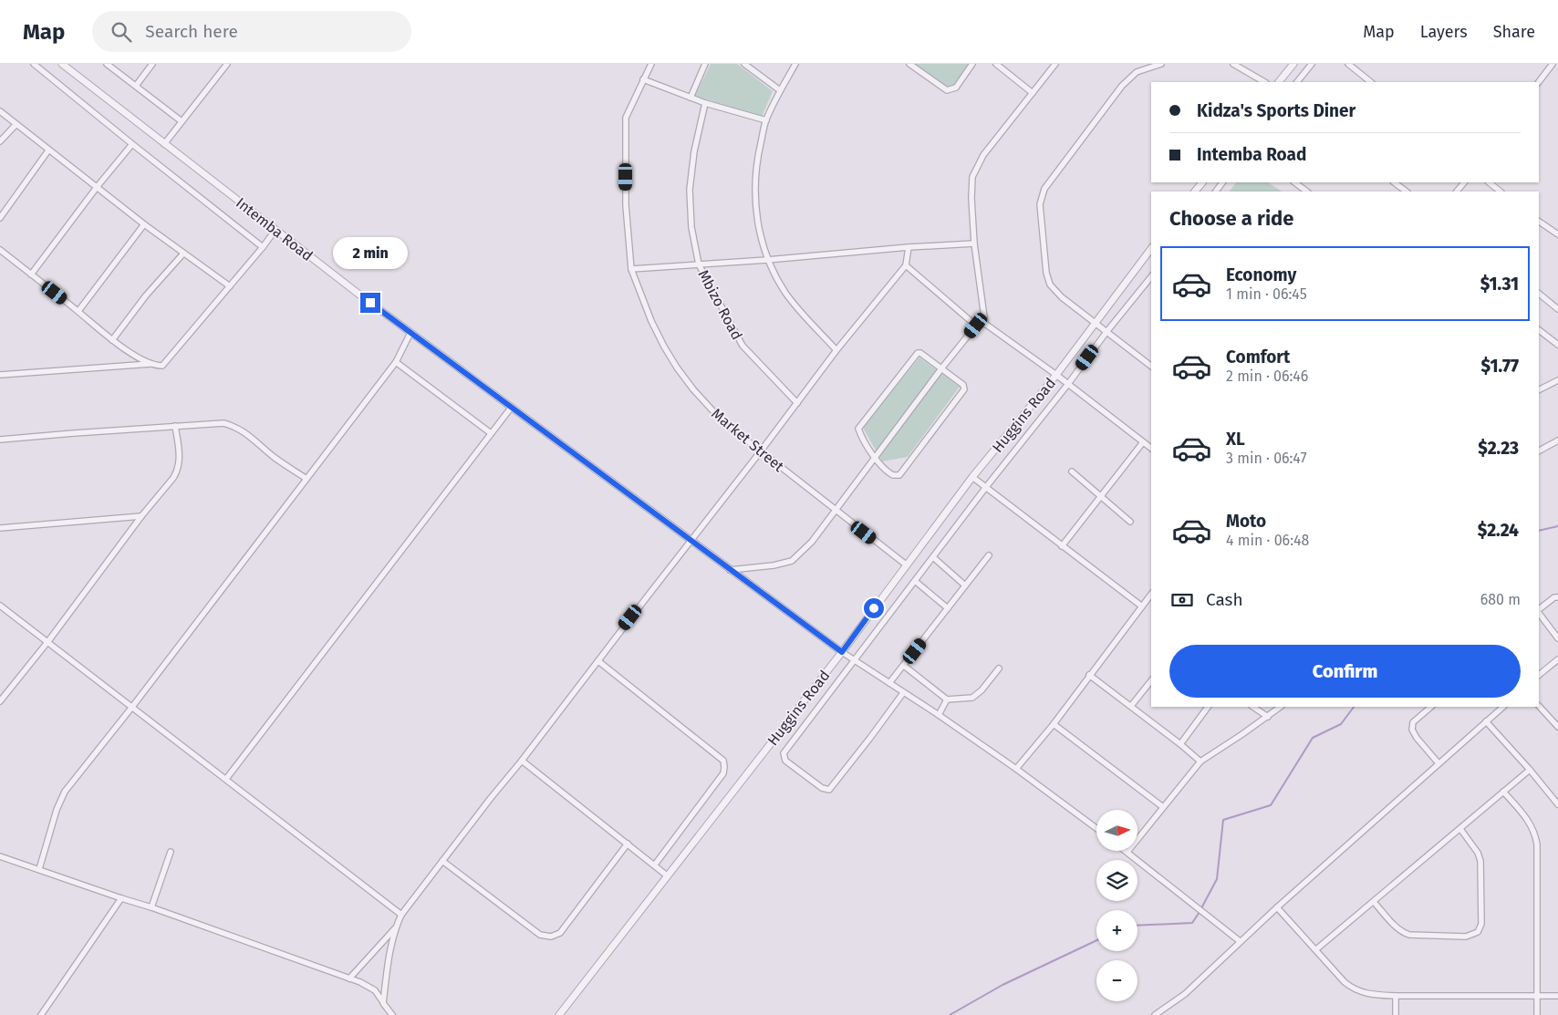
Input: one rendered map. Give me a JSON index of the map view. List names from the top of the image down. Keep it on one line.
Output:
{"streets":{"street":["Intemba Road","Mbizo Road","Huggins Road","Market Street"]},"crossings":[["Intemba Road","Huggins Road"],["Huggins Road","Market Street"]],"north":"right","page":{"header":"Map","search":"Search here","nav":["Map","Layers","Share"],"banner":["Kidza's Sports Diner","Intemba Road"],"heading":"Choose a ride","bubble":"2 min","list":[{"name":"Economy","note":"1 min · 06:45","value":"$1.31"},{"name":"Comfort","note":"2 min · 06:46","value":"$1.77"},{"name":"XL","note":"3 min · 06:47","value":"$2.23"},{"name":"Moto","note":"4 min · 06:48","value":"$2.24"}],"pay":["Cash","680 m"],"buttons":"Confirm","map_buttons":["+","−"]}}
